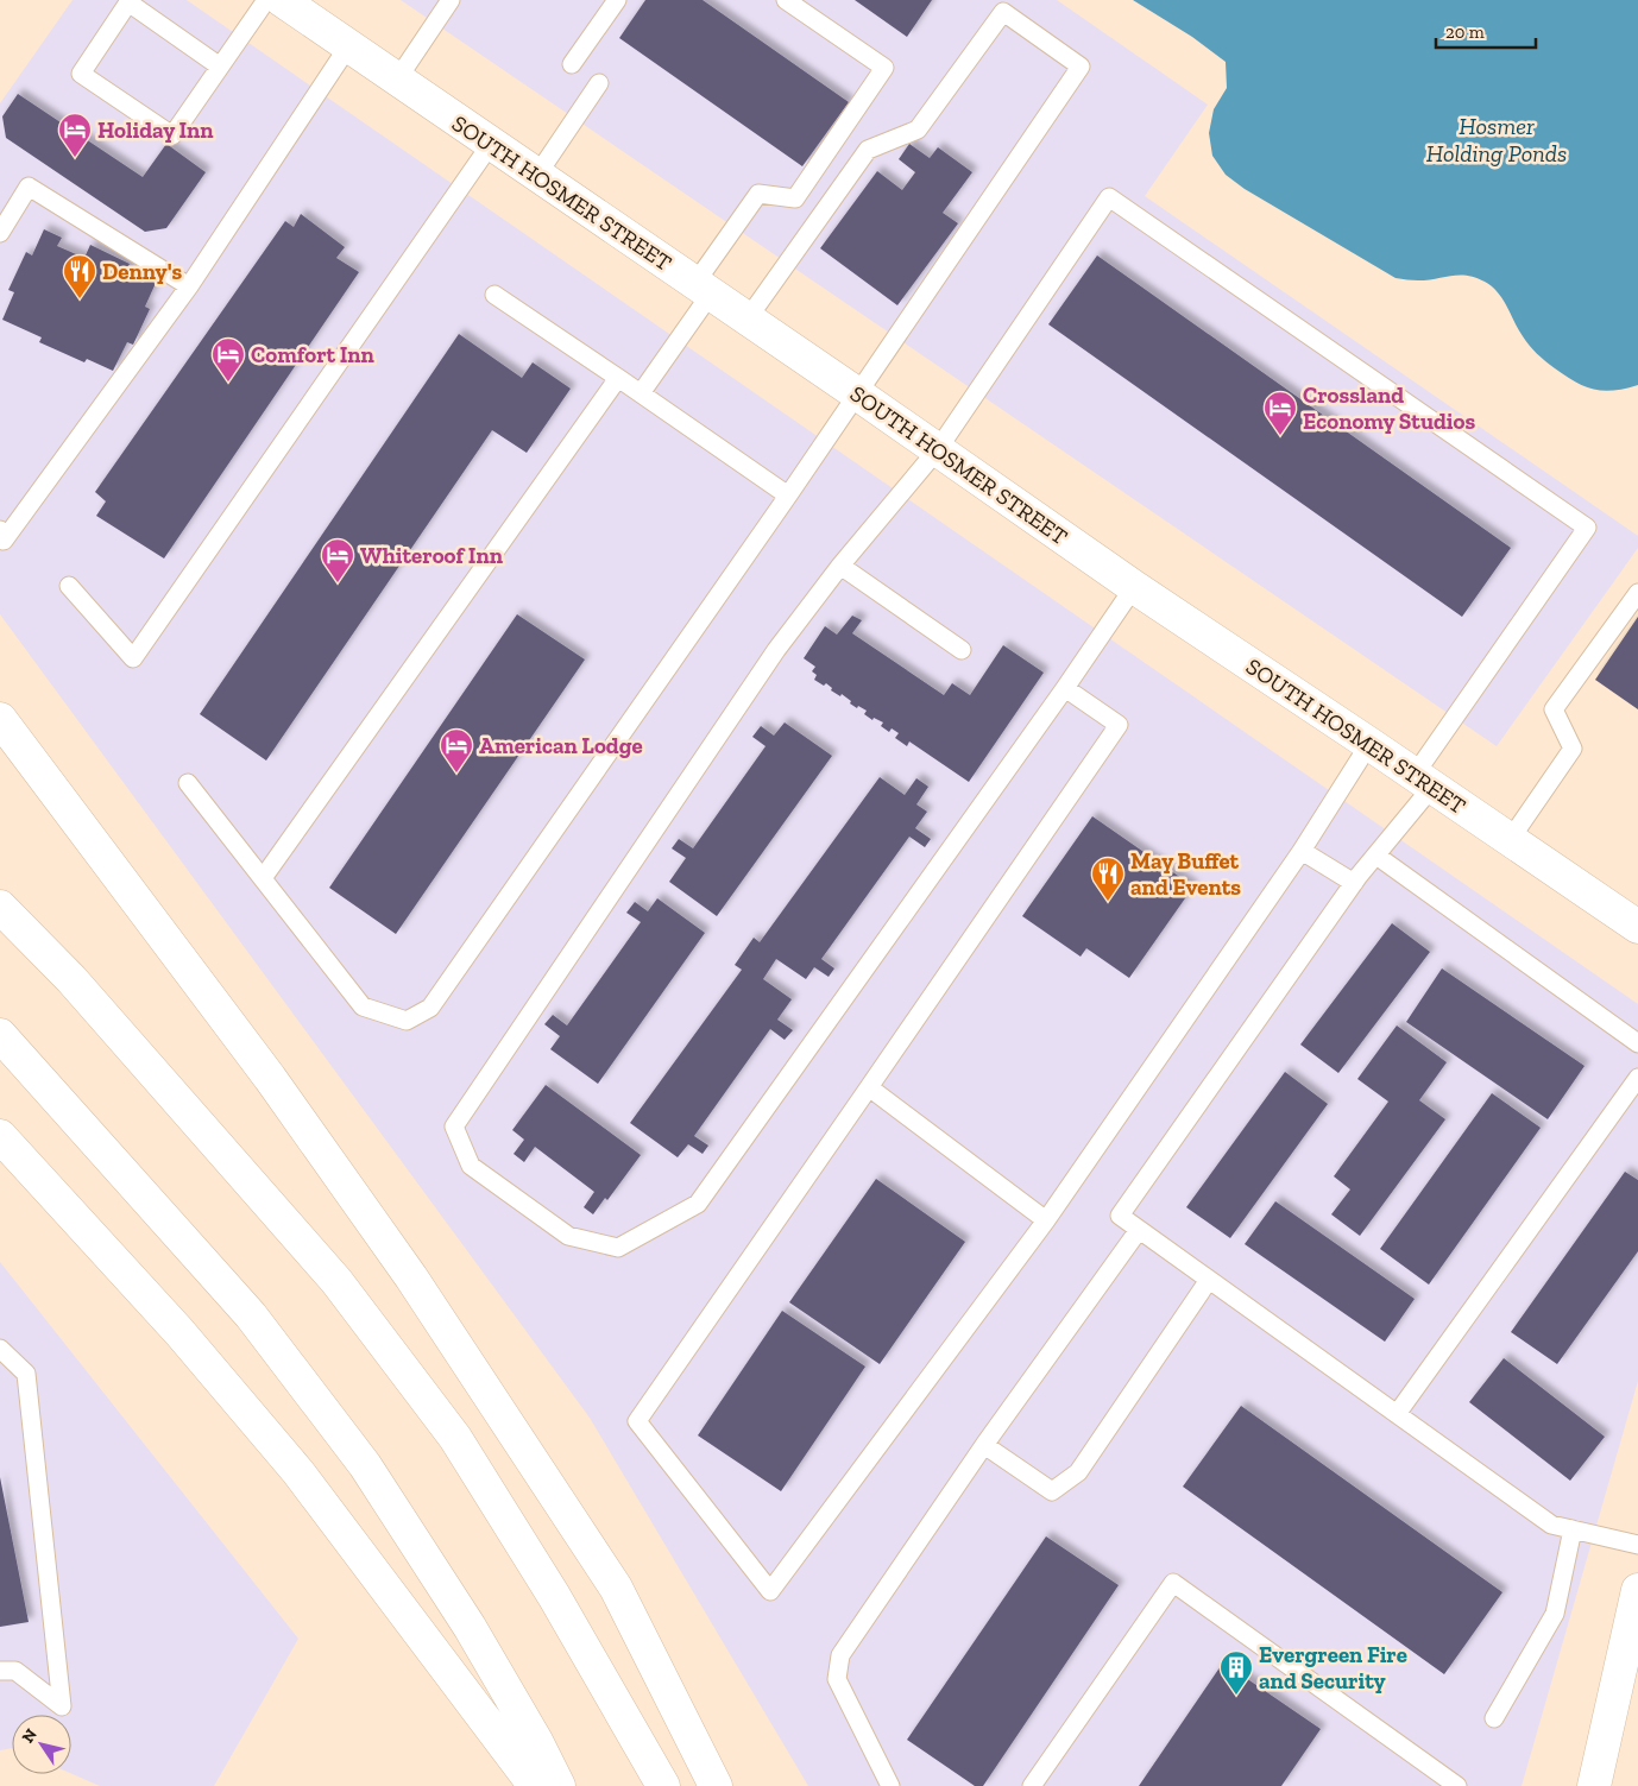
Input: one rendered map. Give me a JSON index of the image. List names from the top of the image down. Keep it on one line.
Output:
{"streets":{"main road":["SOUTH HOSMER STREET"]},"water":["Hosmer Holding Ponds"],"places":{"hotel":["Holiday Inn","Comfort Inn","Crossland Economy Studios","Whiteroof Inn","American Lodge"],"restaurant":["Denny's","May Buffet and Events"],"building":["Evergreen Fire and Security"]},"scale_bar":"20 m","north":"top left"}
